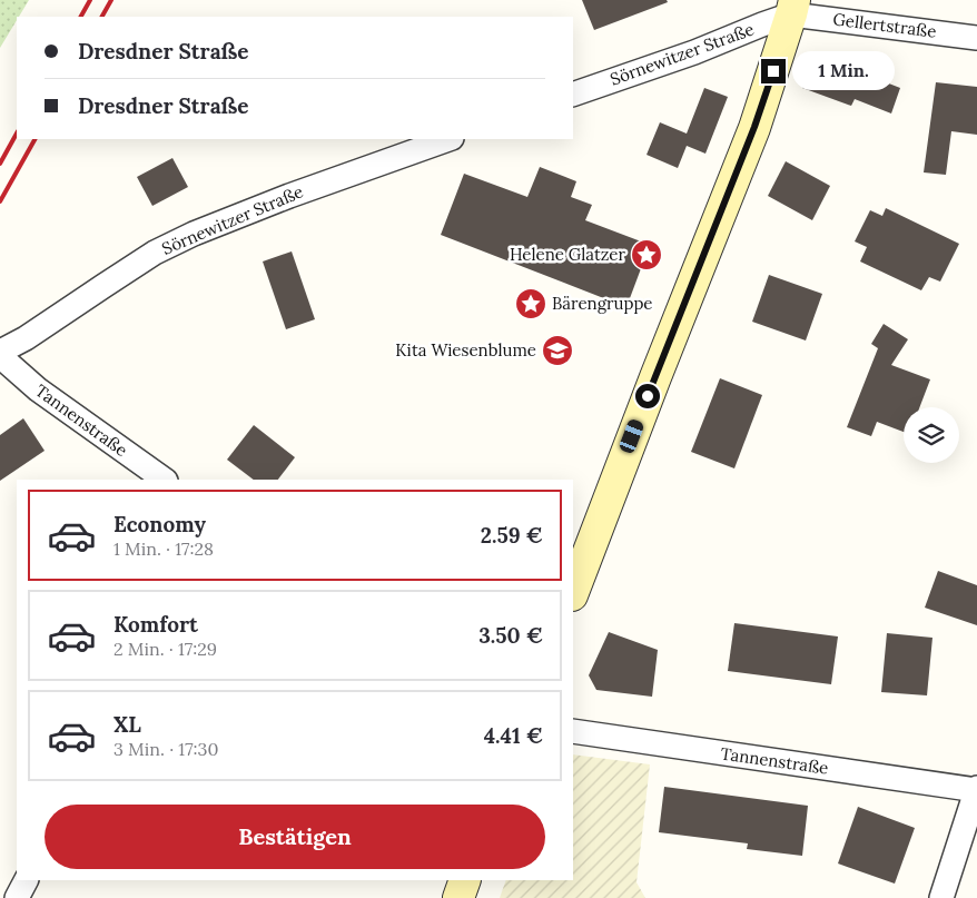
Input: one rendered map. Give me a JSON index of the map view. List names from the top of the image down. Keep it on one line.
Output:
{"streets":{"street":["Gellertstraße","Sörnewitzer Straße","Tannenstraße"]},"crossings":[["Gellertstraße","Sörnewitzer Straße"]],"places":{"place":["Helene Glatzer","Bärengruppe"],"school or university":["Kita Wiesenblume"]},"page":{"banner":["Dresdner Straße","Dresdner Straße"],"bubble":"1 Min.","list":[{"name":"Economy","note":"1 Min. · 17:28","value":"2.59 €"},{"name":"Komfort","note":"2 Min. · 17:29","value":"3.50 €"},{"name":"XL","note":"3 Min. · 17:30","value":"4.41 €"}],"buttons":"Bestätigen"}}
